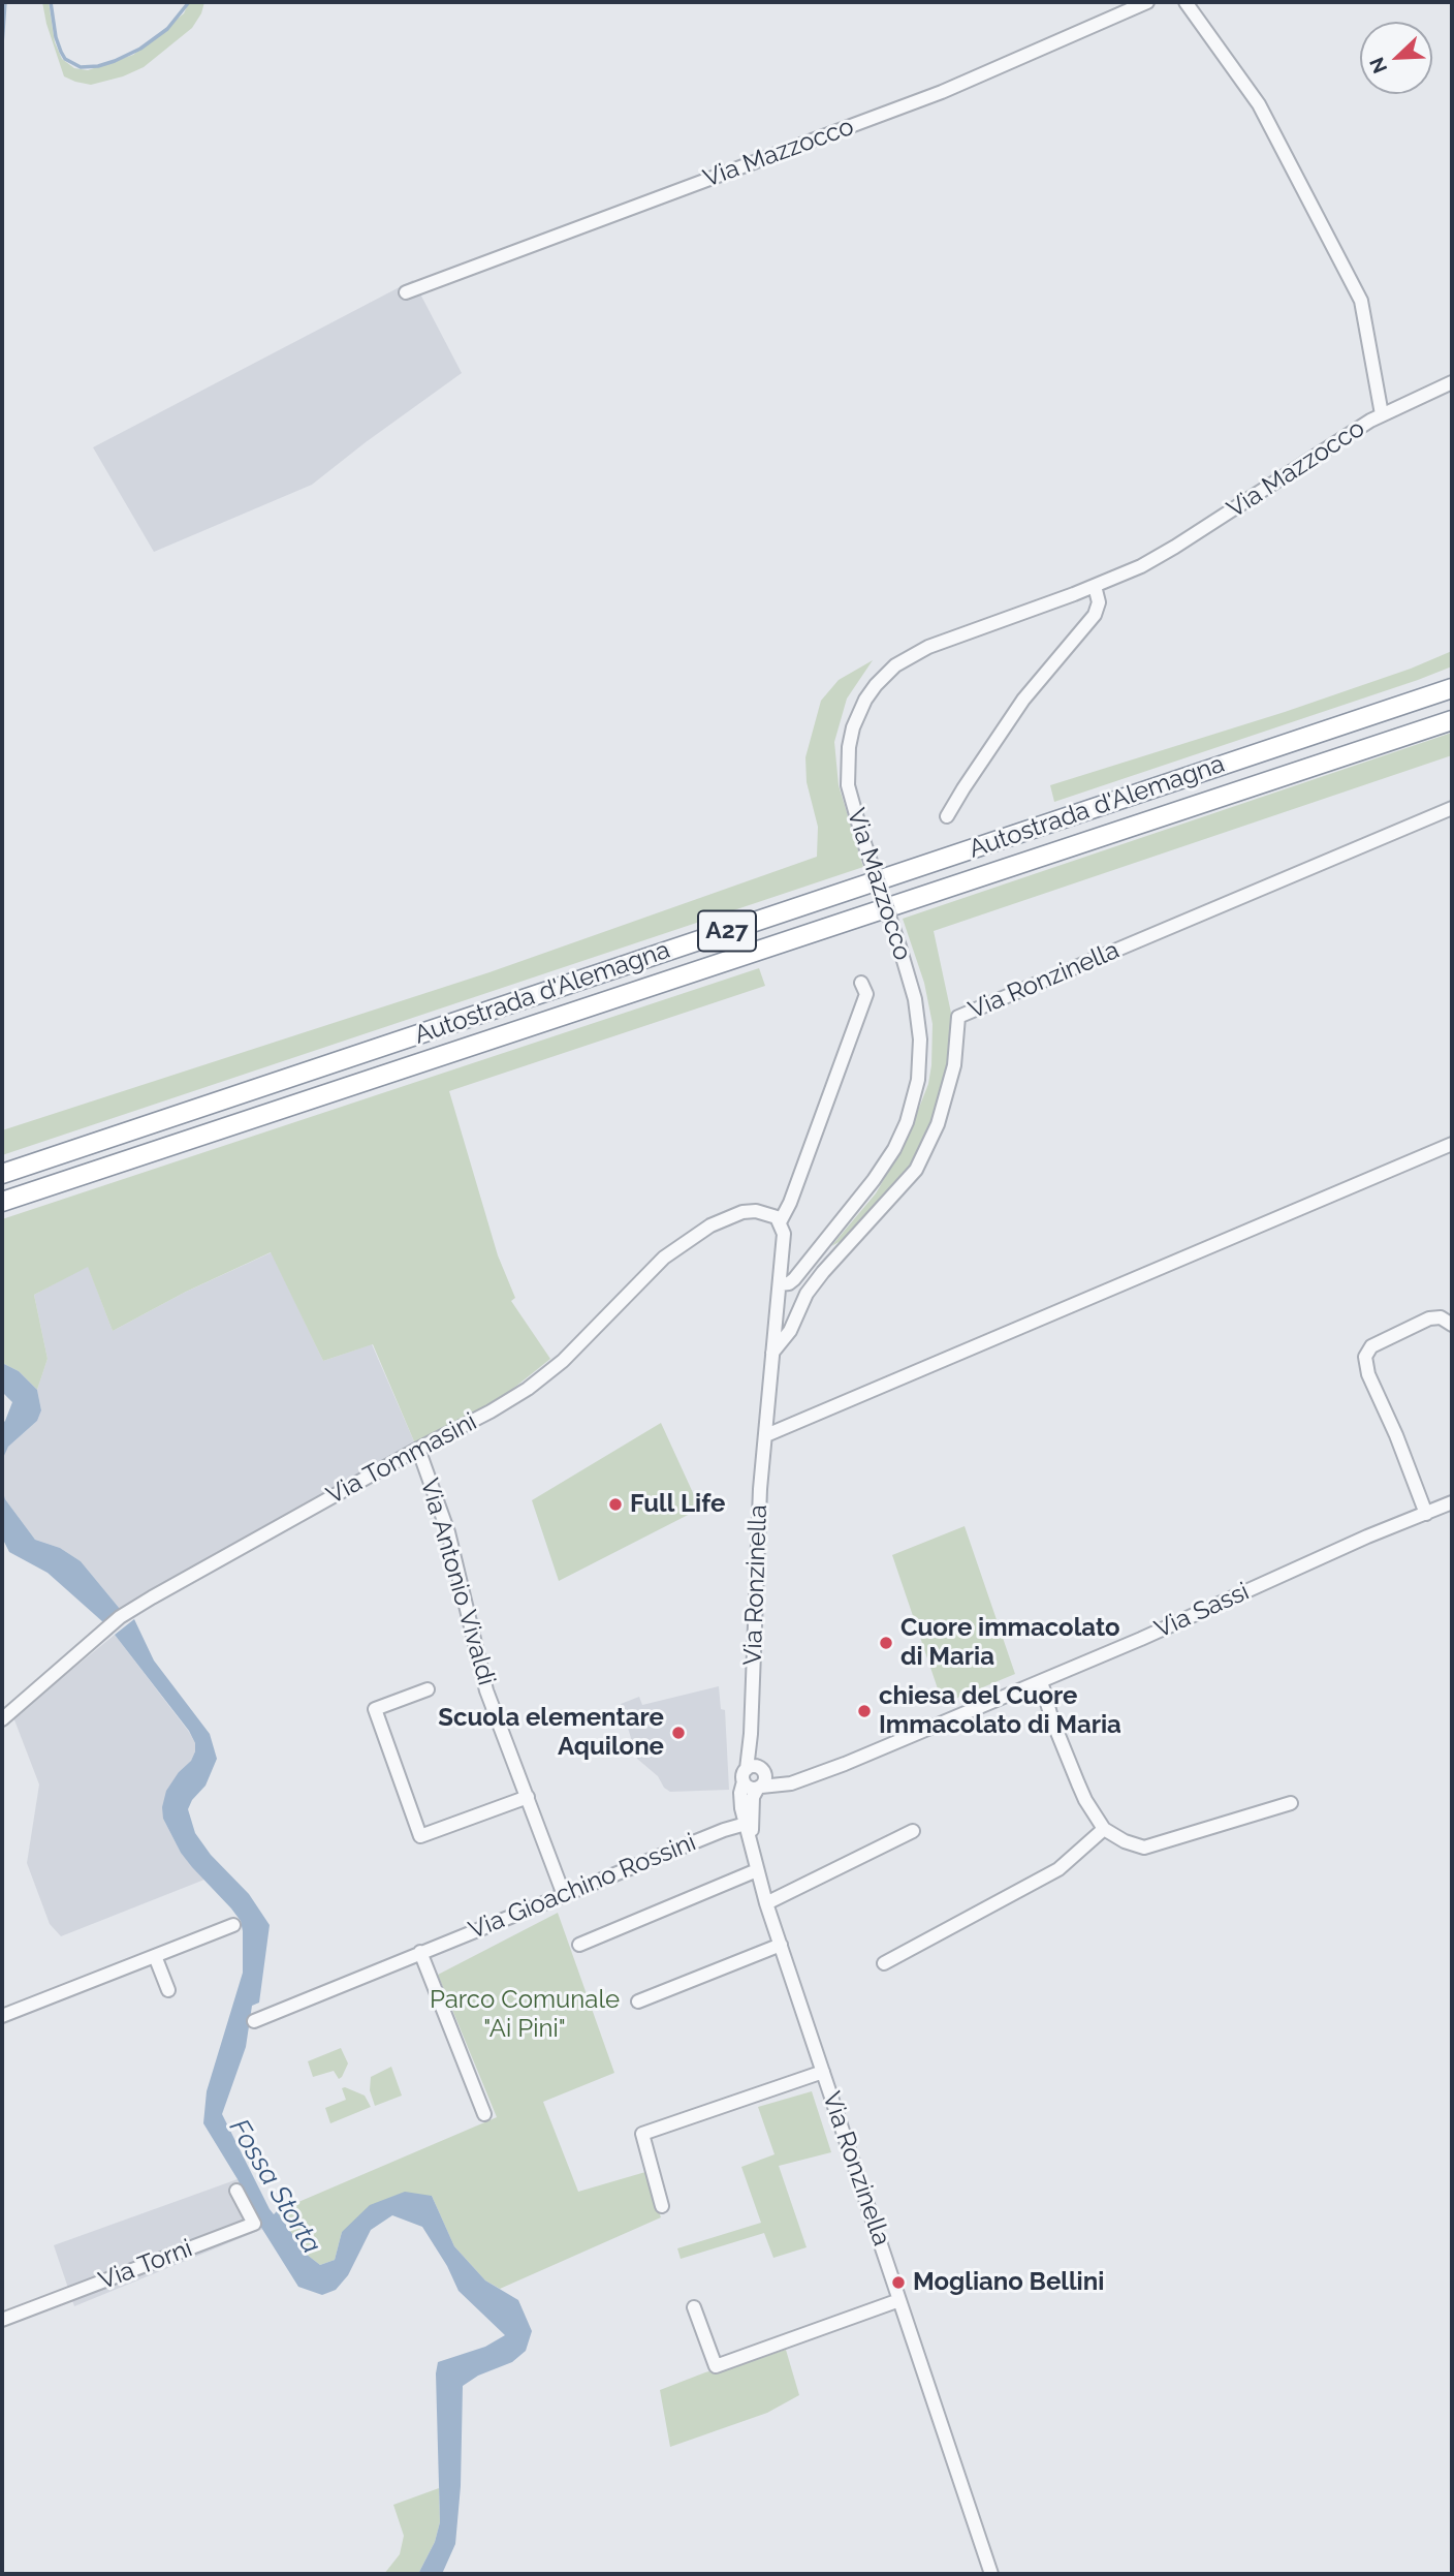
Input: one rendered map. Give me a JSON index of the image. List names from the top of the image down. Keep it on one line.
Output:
{"streets":{"highway":["Autostrada d'Alemagna","A27"],"street":["Via Mazzocco","Via Ronzinella","Via Tommasini","Via Antonio Vivaldi","Via Sassi","Via Gioachino Rossini","Via Torni"]},"crossings":[["Via Mazzocco","Via Ronzinella"],["Via Ronzinella","Via Tommasini"],["Via Ronzinella","Via Sassi"],["Via Ronzinella","Via Gioachino Rossini"],["Via Tommasini","Via Antonio Vivaldi"],["Via Antonio Vivaldi","Via Gioachino Rossini"]],"water":["Fossa Storta"],"parks":["Parco Comunale \"Ai Pini\""],"places":["Full Life","Cuore immacolato di Maria","chiesa del Cuore Immacolato di Maria","Scuola elementare Aquilone","Mogliano Bellini"],"north":"bottom left"}
